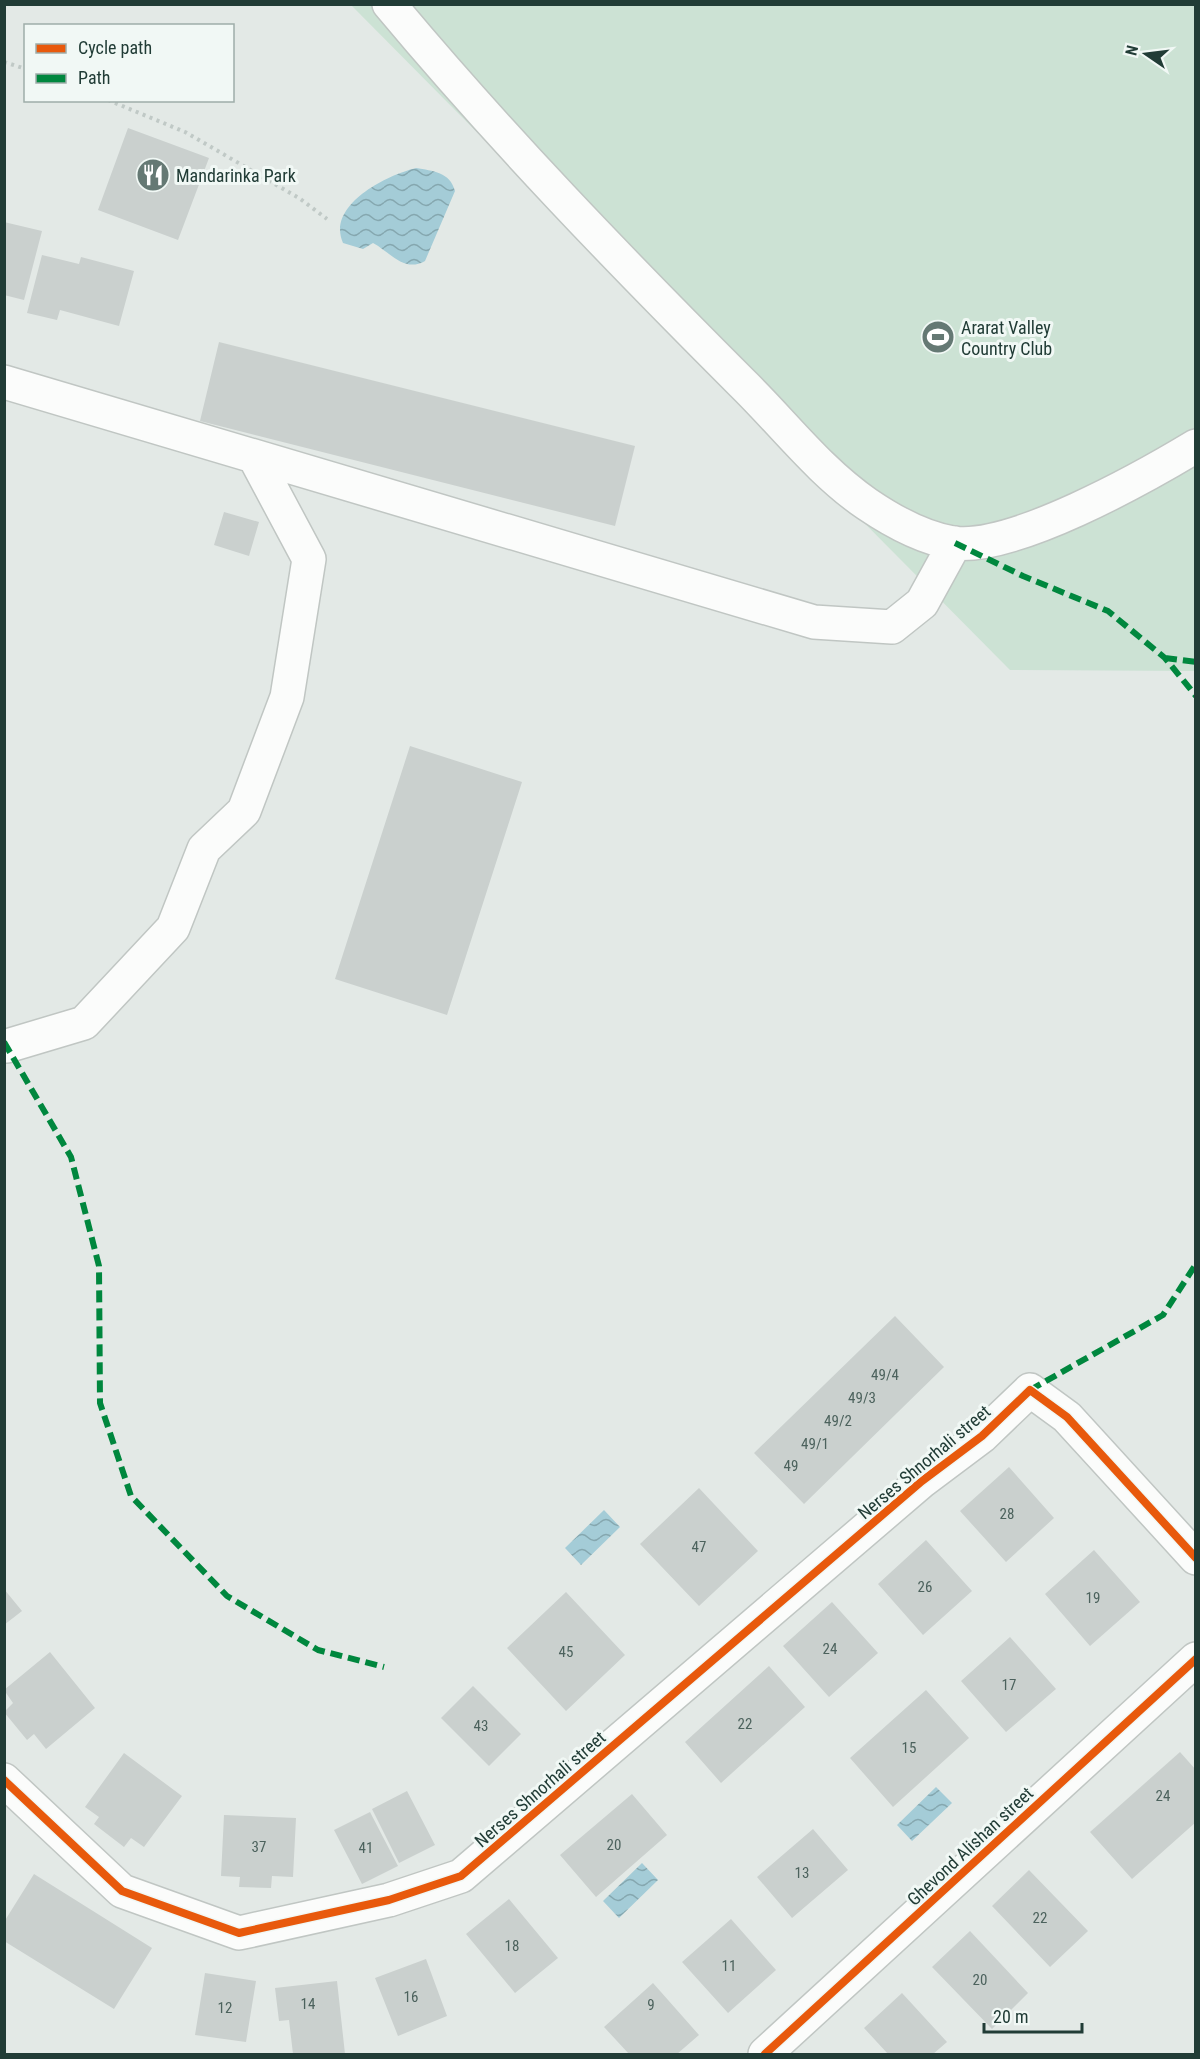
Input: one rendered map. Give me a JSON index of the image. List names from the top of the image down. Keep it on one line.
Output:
{"streets":{"street":["Nerses Shnorhali street","Ghevond Alishan street"]},"places":{"restaurant":["Mandarinka Park"],"sports":["Ararat Valley Country Club"]},"house_numbers":["49/4","49/3","49/2","49/1","49","28","47","26","19","24","45","17","22","43","15","24","20","37","41","13","22","18","11","20","16","14","9","12"],"legend":["Cycle path","Path"],"scale_bar":"20 m","north":"left"}
